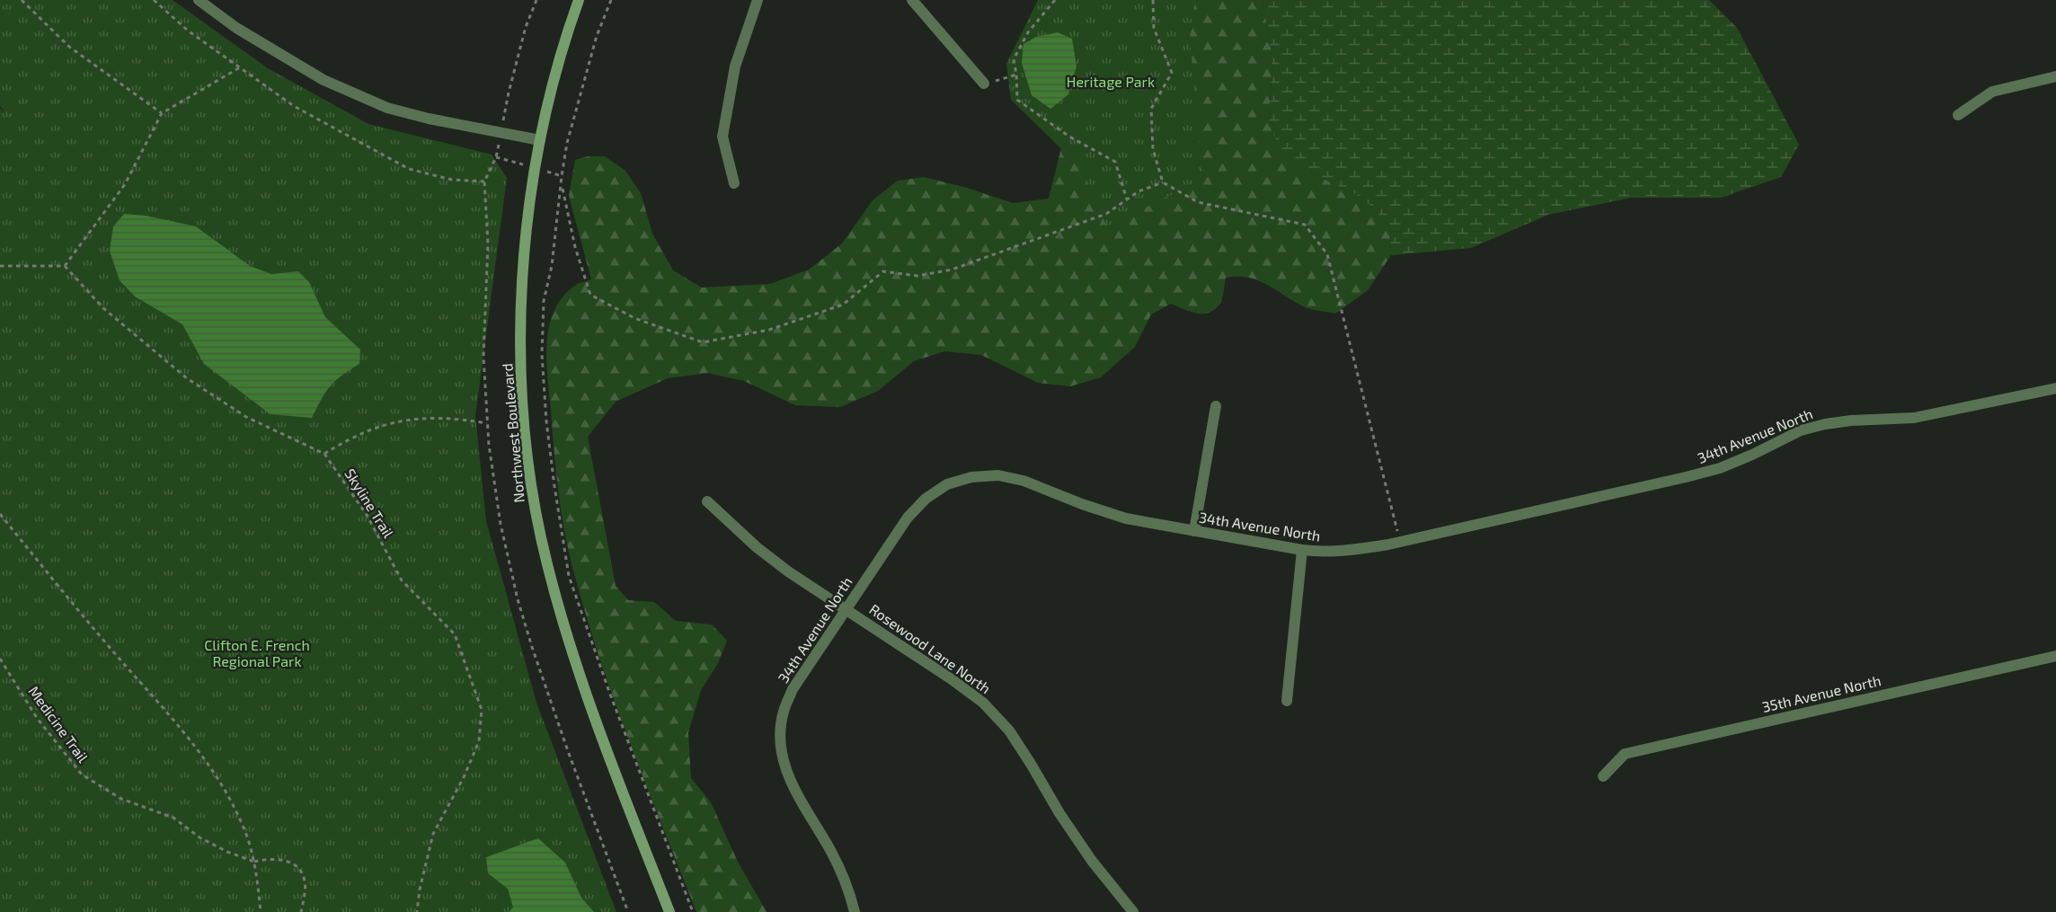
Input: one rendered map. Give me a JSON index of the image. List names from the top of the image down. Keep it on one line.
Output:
{"streets":{"main road":["Northwest Boulevard"],"street":["34th Avenue North","Rosewood Lane North","35th Avenue North"],"path":["Skyline Trail","Medicine Trail"]},"crossings":[["34th Avenue North","Rosewood Lane North"]],"parks":["Heritage Park","Clifton E. French Regional Park"]}
